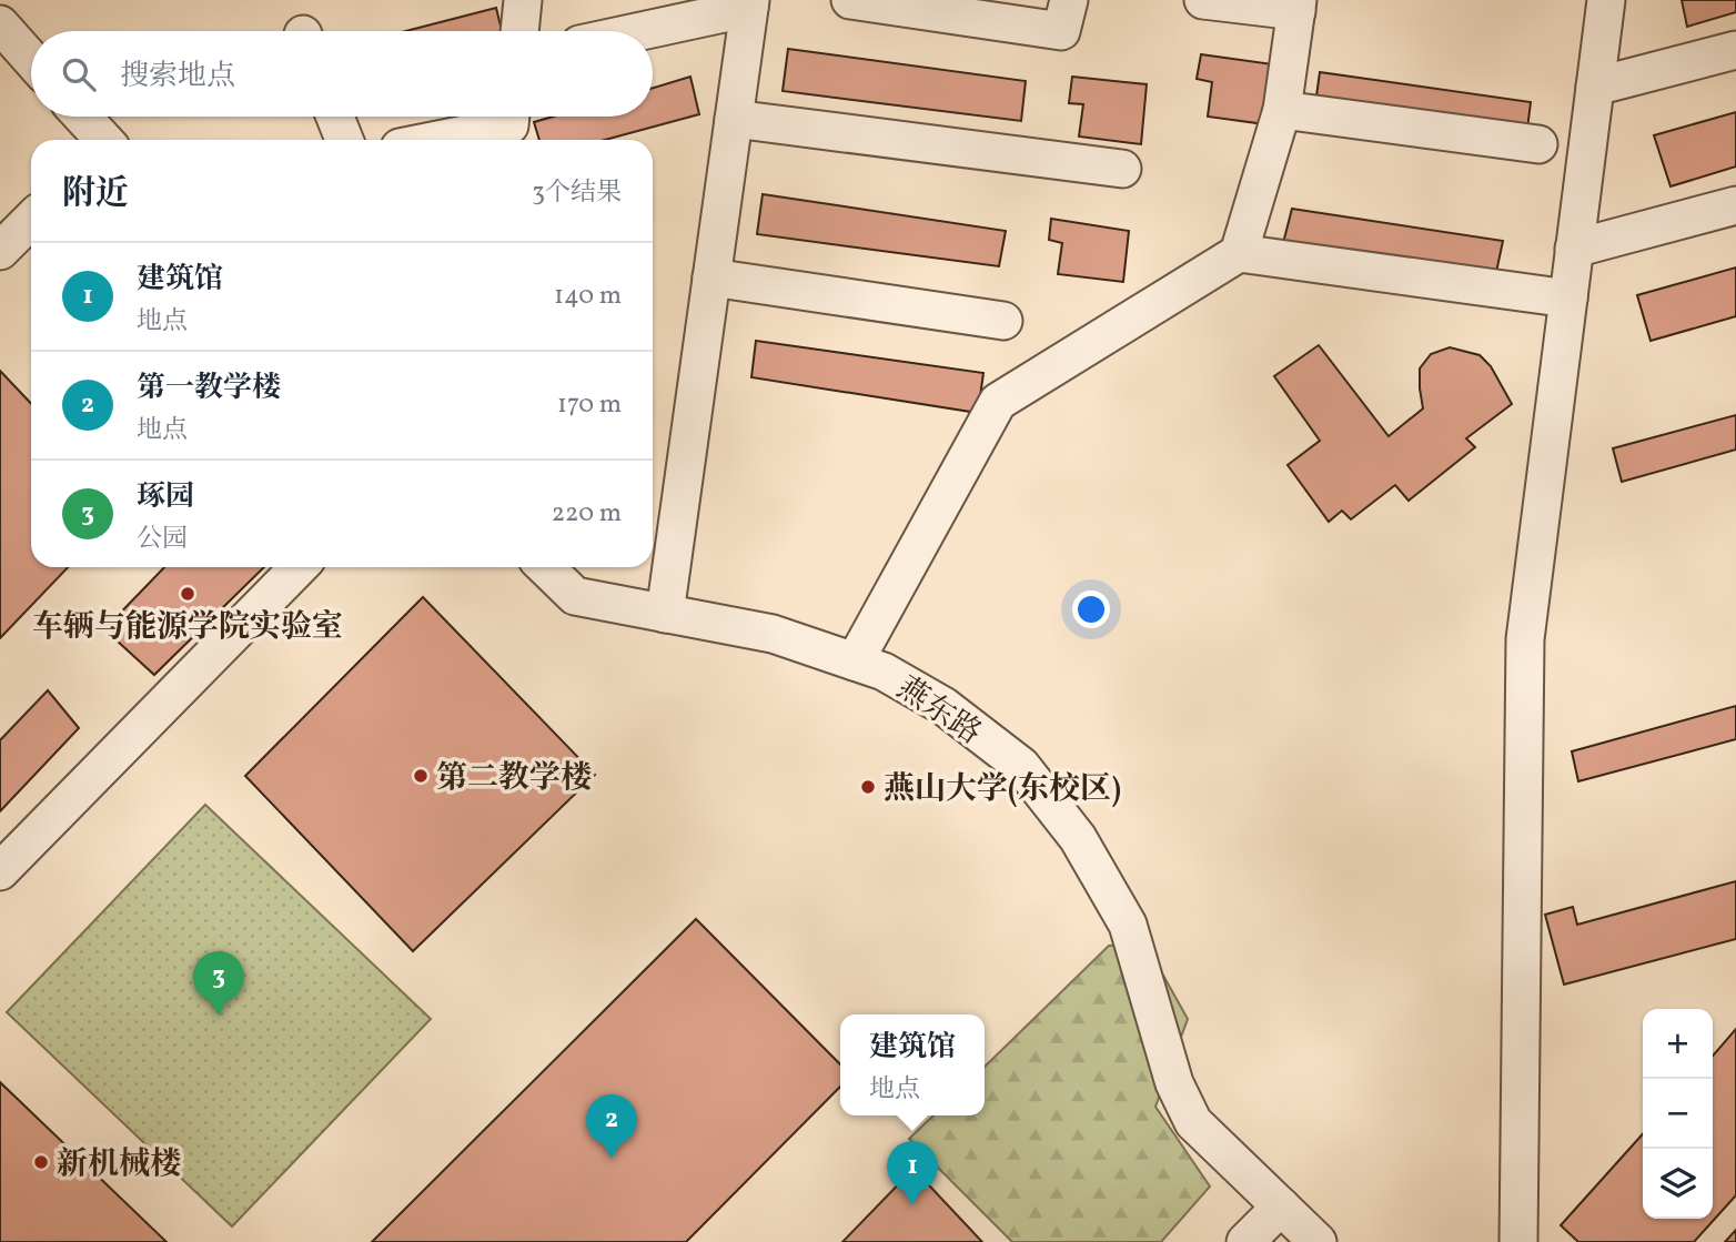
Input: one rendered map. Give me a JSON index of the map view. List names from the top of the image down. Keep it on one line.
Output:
{"streets":{"street":["燕东路"]},"places":["车辆与能源学院实验室","第二教学楼","燕山大学(东校区)","新机械楼"],"page":{"search":"搜索地点","heading":["附近","3个结果"],"list":[{"mark":"1","name":"建筑馆","note":"地点","value":"140 m"},{"mark":"2","name":"第一教学楼","note":"地点","value":"170 m"},{"mark":"3","name":"琢园","note":"公园","value":"220 m"}],"pins":["3","2","1"],"map_buttons":["+","−"],"popup":["建筑馆","地点"]}}
